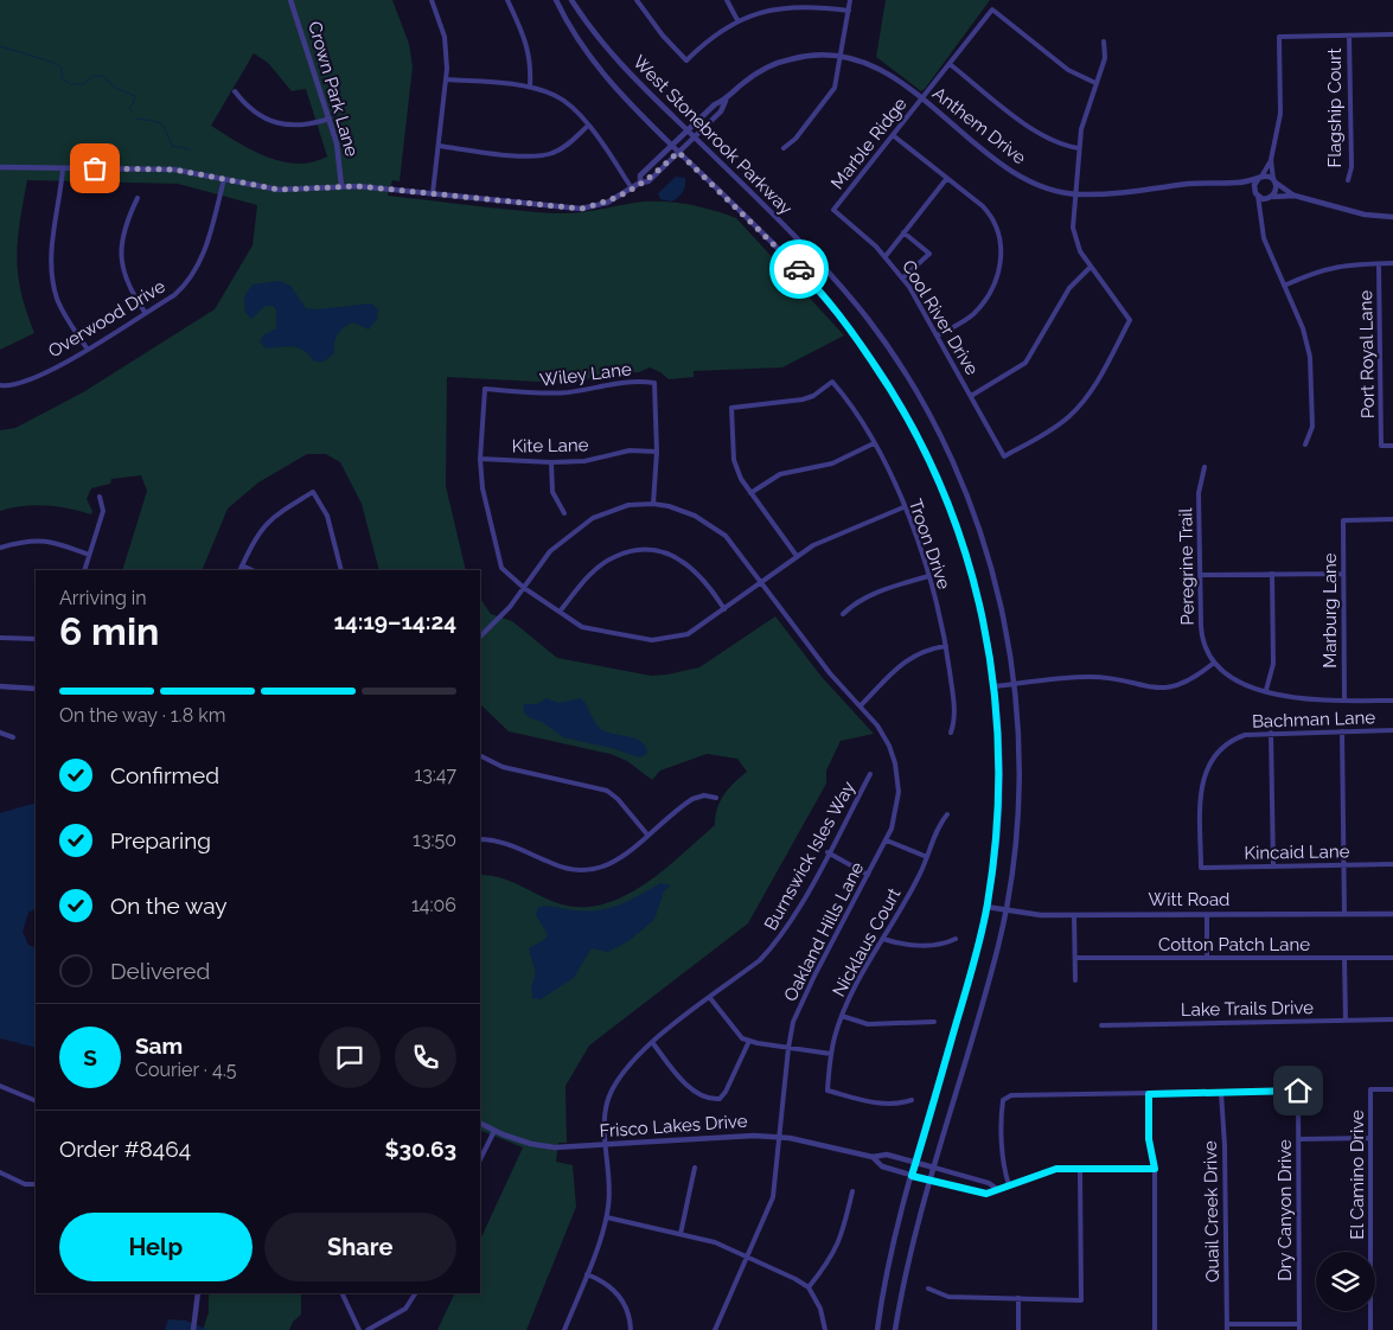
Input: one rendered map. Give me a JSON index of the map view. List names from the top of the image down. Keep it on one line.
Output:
{"streets":{"street":["Crown Park Lane","Flagship Court","Anthem Drive","West Stonebrook Parkway","Marble Ridge","Cool River Drive","Overwood Drive","Port Royal Lane","Wiley Lane","Kite Lane","Troon Drive","Peregrine Trail","Marburg Lane","Bachman Lane","Kincaid Lane","Burnswick Isles Way","Witt Road","Oakland Hills Lane","Nicklaus Court","Cotton Patch Lane","Lake Trails Drive","Frisco Lakes Drive","El Camino Drive","Dry Canyon Drive","Quail Creek Drive"]},"crossings":[["Anthem Drive","West Stonebrook Parkway"],["Anthem Drive","Marble Ridge"],["West Stonebrook Parkway","Witt Road"],["West Stonebrook Parkway","Frisco Lakes Drive"],["Marble Ridge","Cool River Drive"],["Wiley Lane","Kite Lane"],["Bachman Lane","Kincaid Lane"],["Burnswick Isles Way","Frisco Lakes Drive"],["Oakland Hills Lane","Frisco Lakes Drive"],["Dry Canyon Drive","Quail Creek Drive"]],"page":{"heading":["6 min","Arriving in","14:19–14:24"],"panel":["Sam","Courier · 4.5","Order #8464","$30.63"],"bar":"On the way · 1.8 km","list":[["Confirmed","13:47"],["Preparing","13:50"],["On the way","14:06"],"Delivered"],"round":"S","buttons":["Help","Share"]}}
